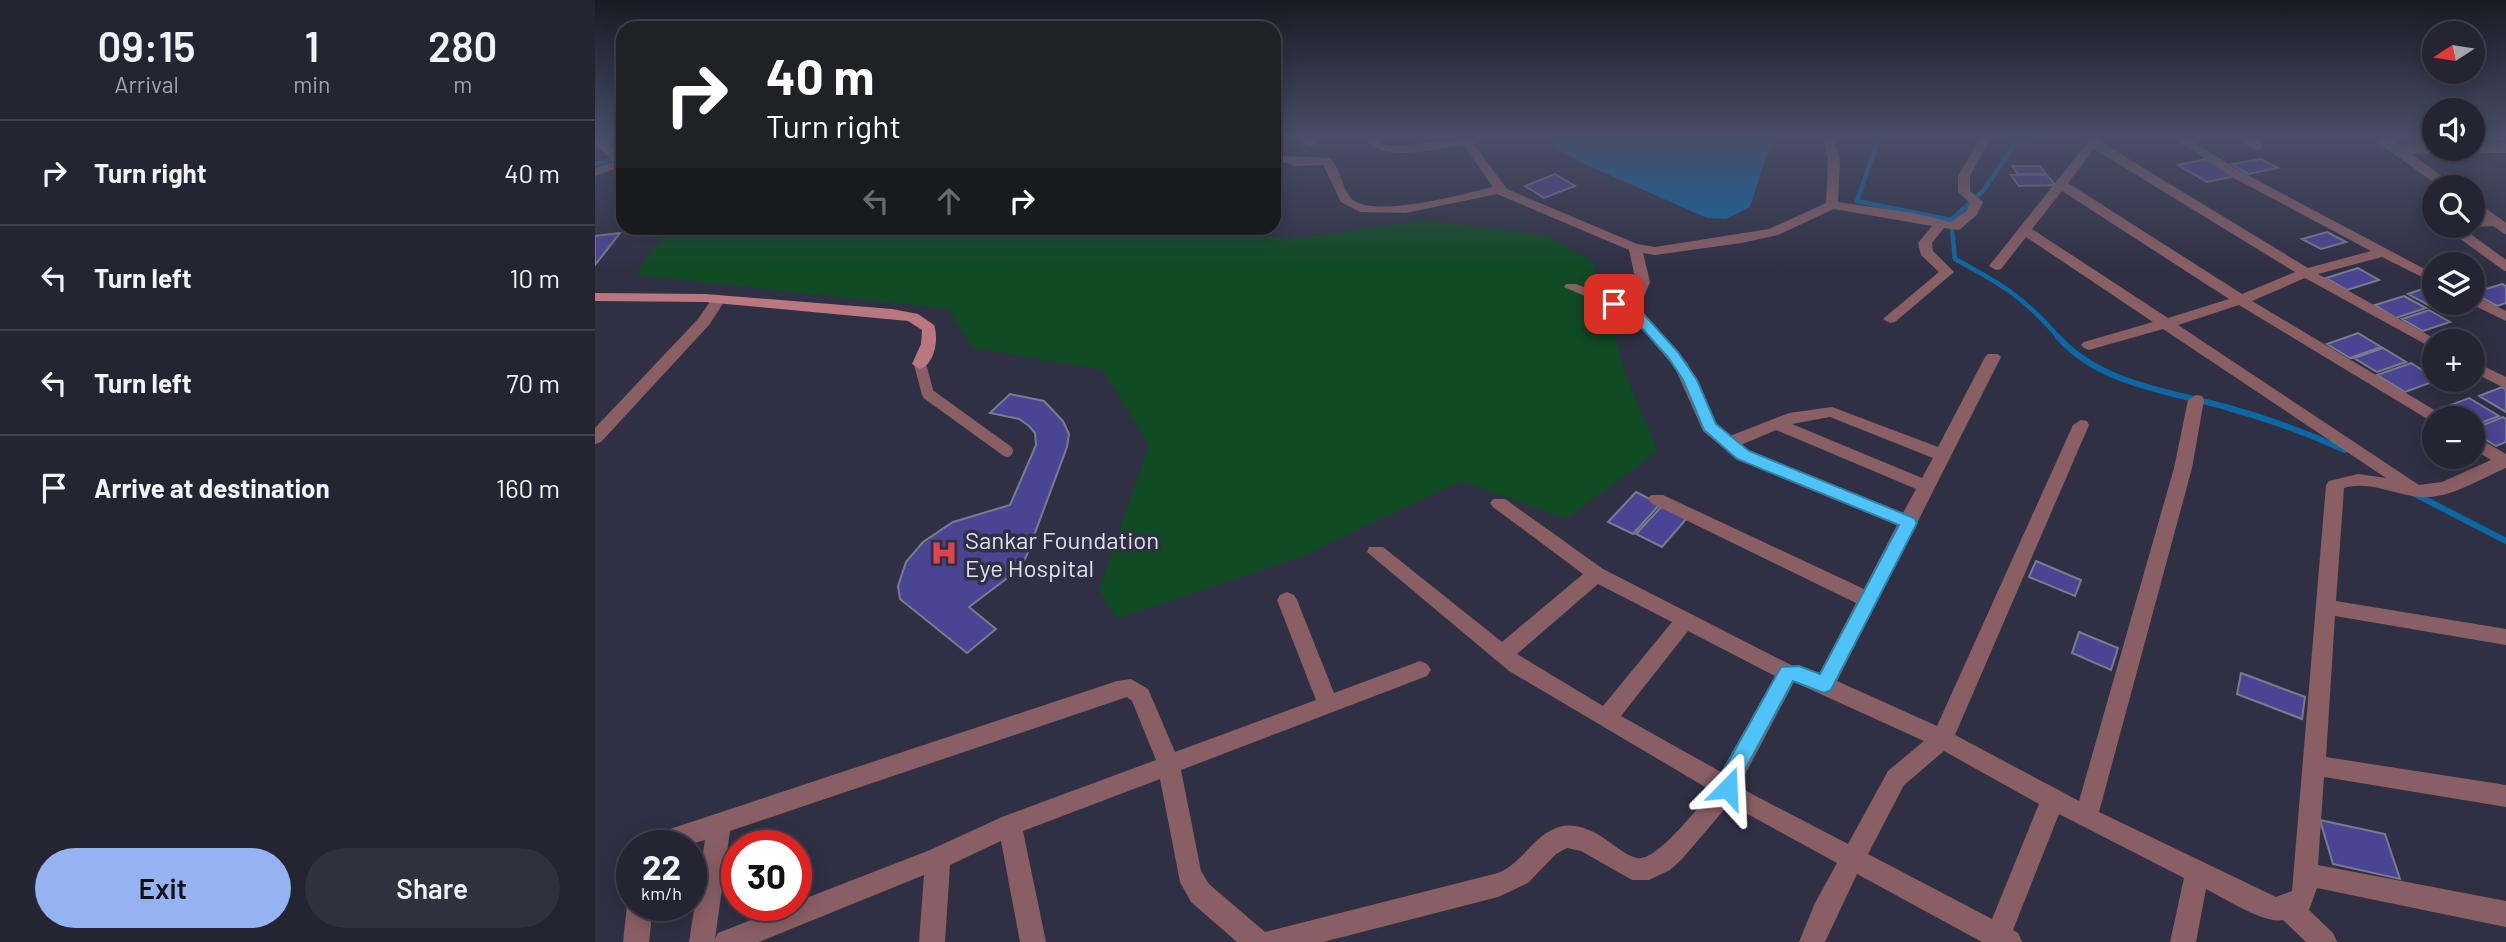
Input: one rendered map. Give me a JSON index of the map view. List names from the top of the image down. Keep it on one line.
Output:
{"places":{"hospital":["Sankar Foundation Eye Hospital"]},"north":"left","page":{"eta":["09:15","Arrival","1","min","280","m"],"map_buttons":["+","−"],"turn":["40 m","Turn right"],"list":[{"name":"Turn right","value":"40 m"},{"name":"Turn left","value":"10 m"},{"name":"Turn left","value":"70 m"},{"name":"Arrive at destination","value":"160 m"}],"speed":"22 km/h","limit":"30","buttons":["Exit","Share"]}}
